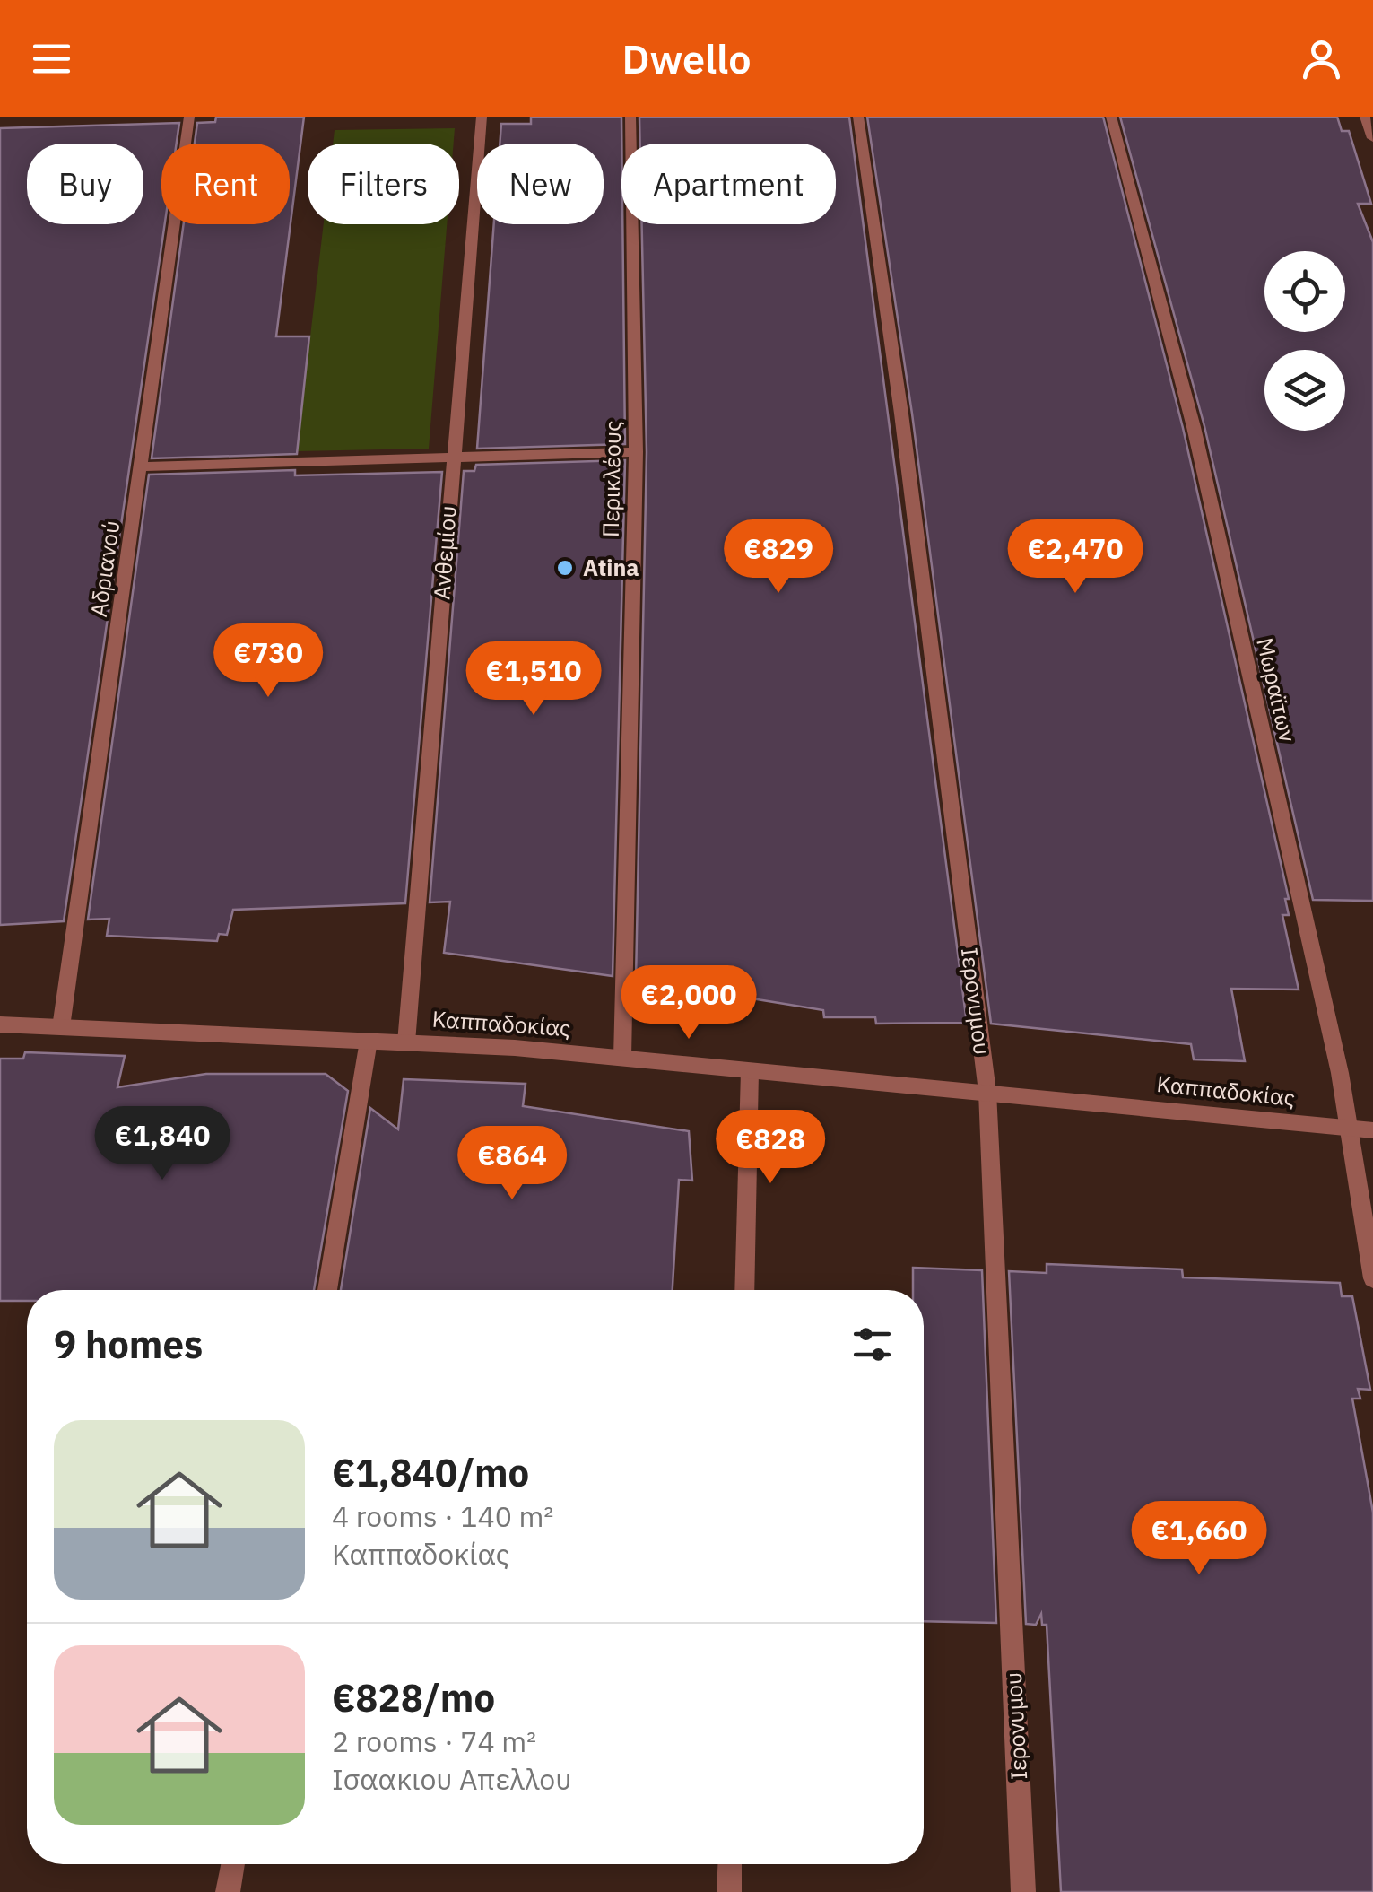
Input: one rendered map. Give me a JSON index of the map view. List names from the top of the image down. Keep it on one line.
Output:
{"streets":{"street":["Περικλέους","Ανθεμίου","Αδριανού","Μωραϊτων","Ιερονυμου","Καππαδοκίας"]},"crossings":[["Περικλέους","Καππαδοκίας"],["Ανθεμίου","Καππαδοκίας"],["Αδριανού","Καππαδοκίας"],["Μωραϊτων","Καππαδοκίας"],["Ιερονυμου","Καππαδοκίας"]],"places":["Atina"],"page":{"header":"Dwello","chip":["Buy","Rent","Filters","New","Apartment"],"price":["€829","€2,470","€730","€1,510","€2,000","€1,840","€828","€864","€1,660"],"heading":"9 homes","list":[{"name":"€1,840/mo","note":"4 rooms · 140 m² · Καππαδοκίας"},{"name":"€828/mo","note":"2 rooms · 74 m² · Ισαακιου Απελλου"}]}}
